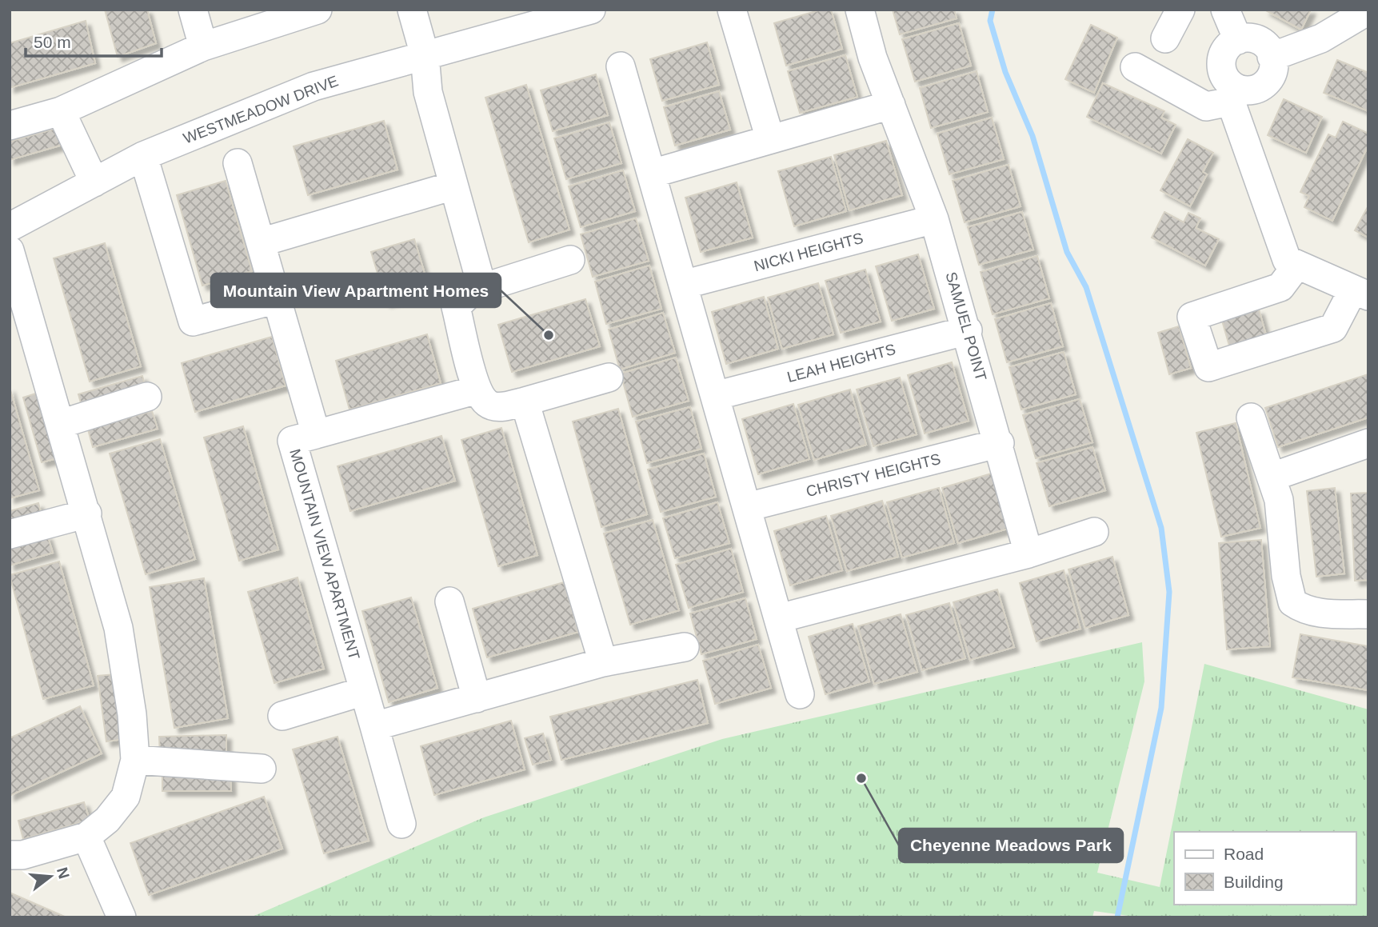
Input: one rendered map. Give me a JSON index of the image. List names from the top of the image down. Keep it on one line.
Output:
{"streets":{"street":["WESTMEADOW DRIVE","NICKI HEIGHTS","SAMUEL POINT","LEAH HEIGHTS","CHRISTY HEIGHTS","MOUNTAIN VIEW APARTMENT"]},"crossings":[["NICKI HEIGHTS","SAMUEL POINT"],["SAMUEL POINT","LEAH HEIGHTS"],["SAMUEL POINT","CHRISTY HEIGHTS"]],"places":["Mountain View Apartment Homes","Cheyenne Meadows Park"],"legend":["Road","Building"],"scale_bar":"50 m","north":"right"}
